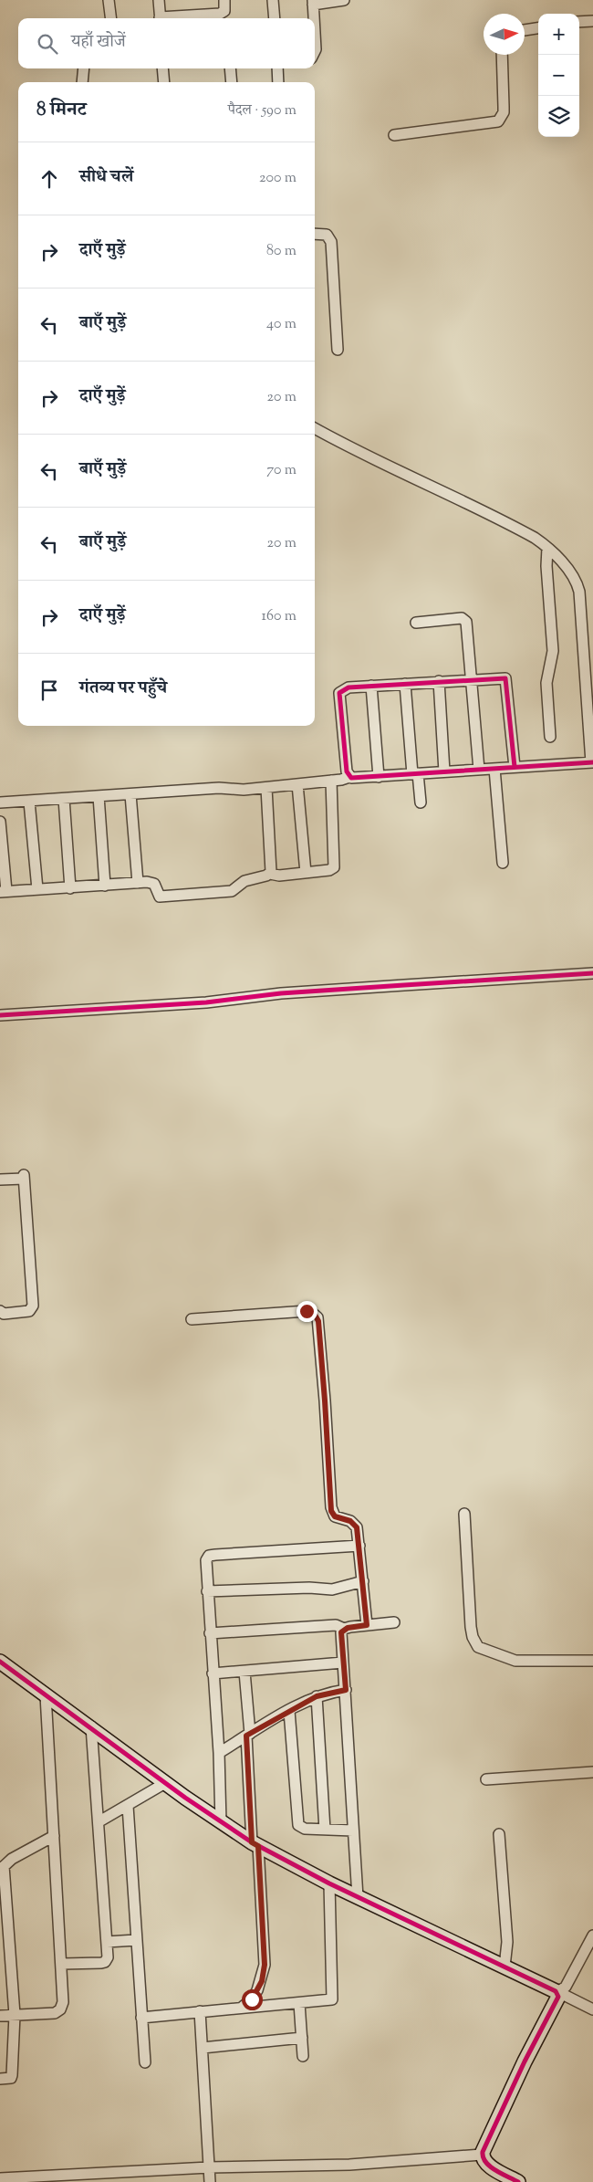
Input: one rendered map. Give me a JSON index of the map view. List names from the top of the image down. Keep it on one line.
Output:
{"north":"right","page":{"map_buttons":["+","−"],"search":"यहाँ खोजें","heading":["8 मिनट","पैदल · 590 m"],"list":[["सीधे चलें","200 m"],["दाएँ मुड़ें","80 m"],["बाएँ मुड़ें","40 m"],["दाएँ मुड़ें","20 m"],["बाएँ मुड़ें","70 m"],["बाएँ मुड़ें","20 m"],["दाएँ मुड़ें","160 m"],"गंतव्य पर पहुँचे"]}}
